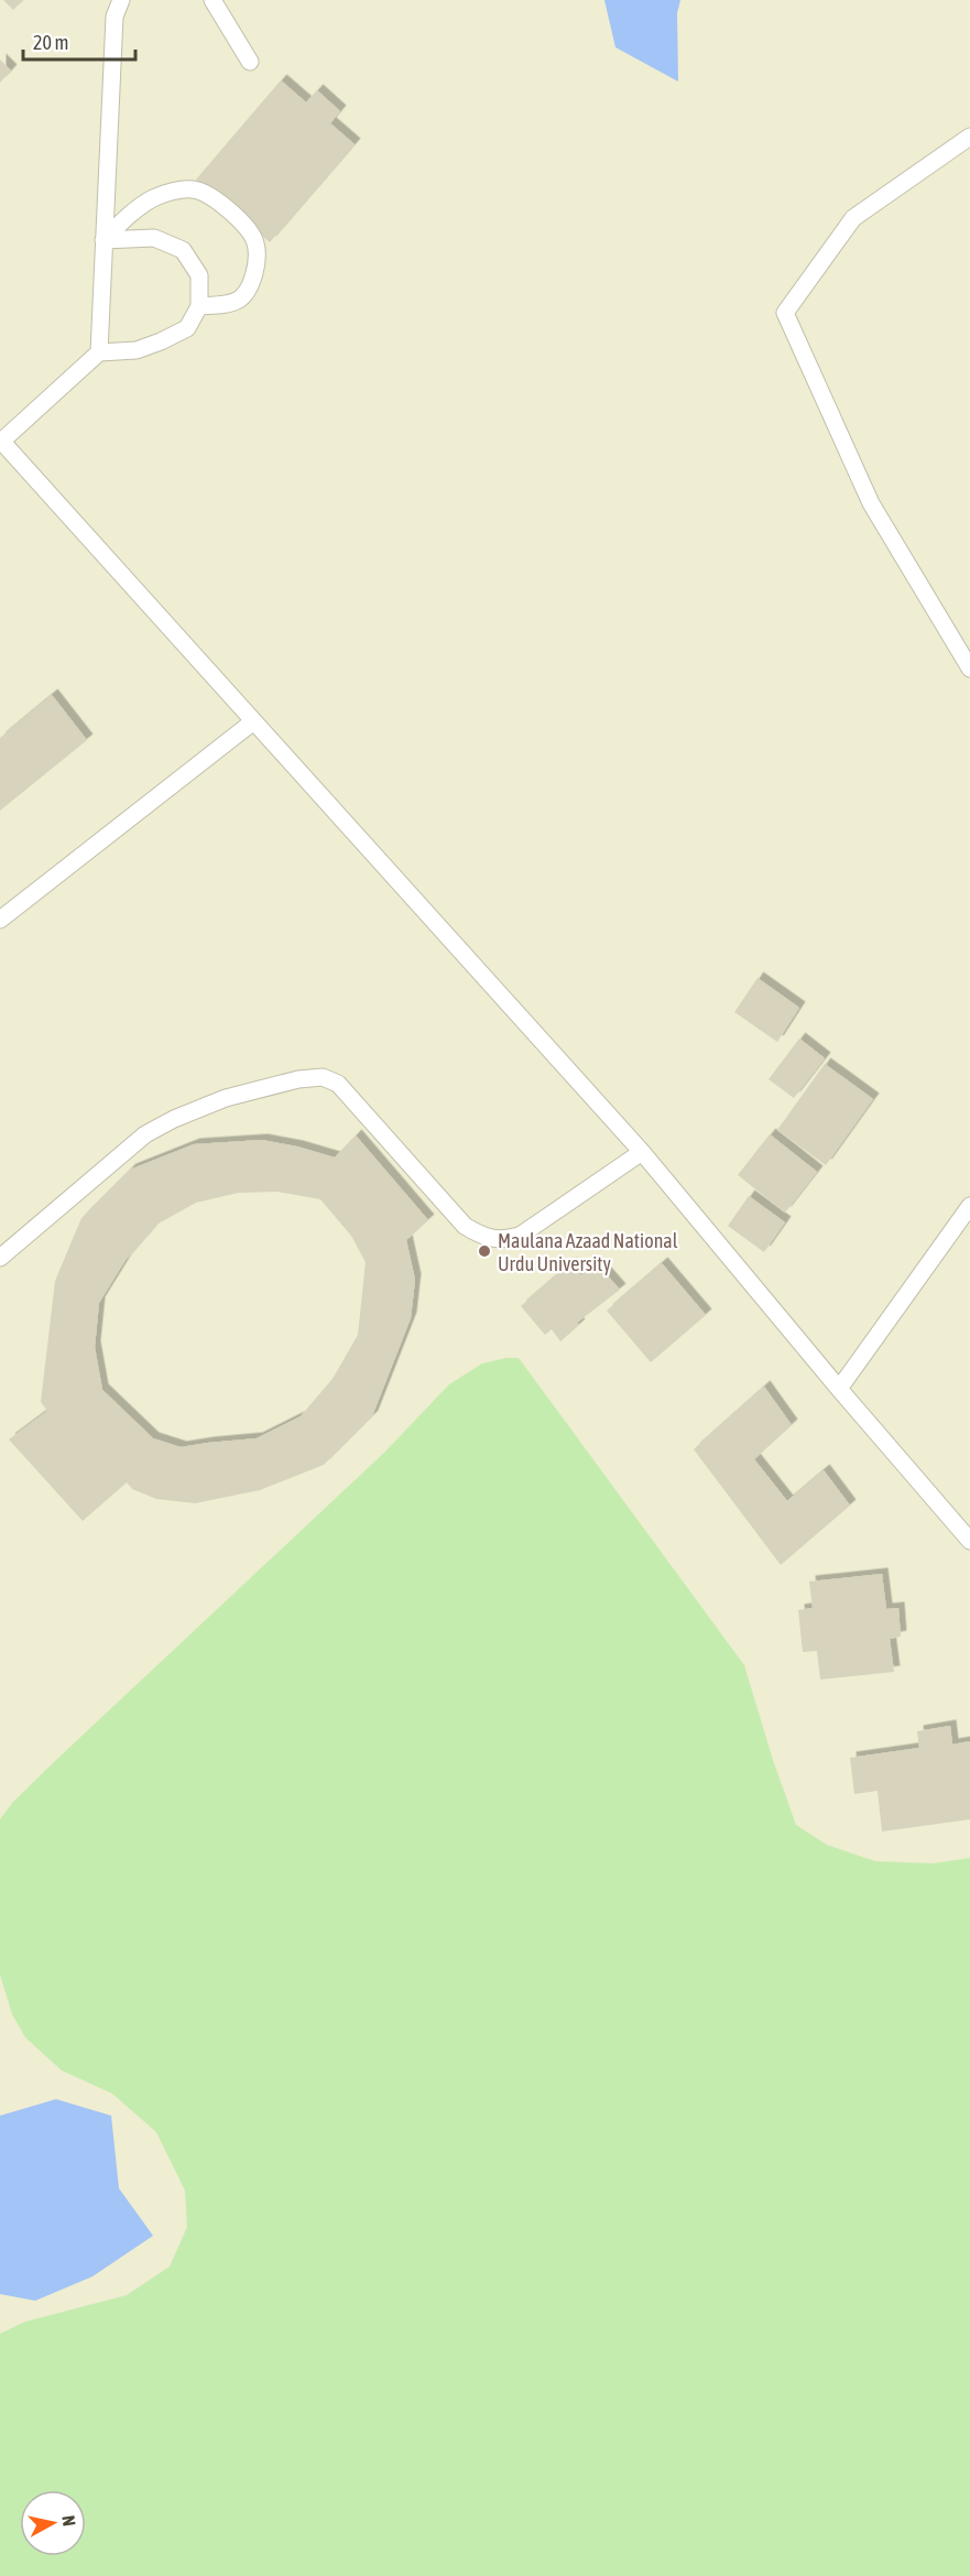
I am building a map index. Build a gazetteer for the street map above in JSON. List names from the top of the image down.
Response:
{
  "places": ["Maulana Azaad National Urdu University"],
  "scale_bar": "20 m",
  "north": "right"
}
